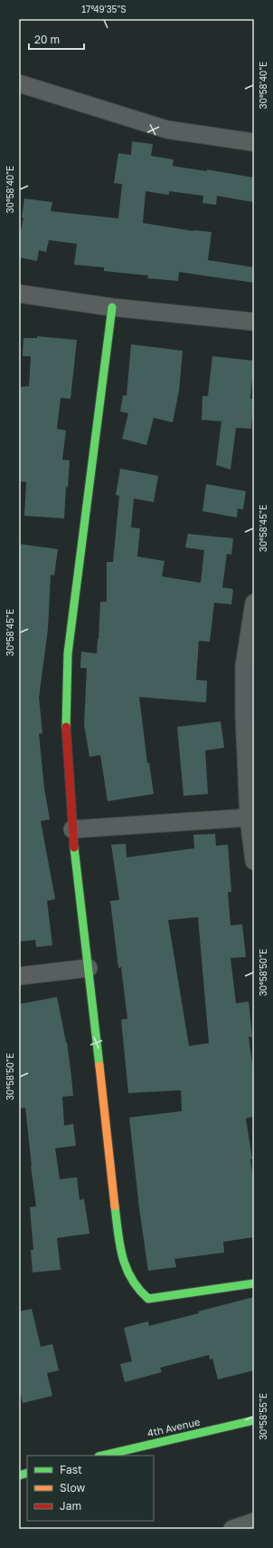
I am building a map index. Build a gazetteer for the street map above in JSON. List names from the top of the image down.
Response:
{
  "streets": {
    "street": ["4th Avenue"]
  },
  "legend": ["Fast", "Slow", "Jam"],
  "scale_bar": "20 m",
  "coordinates": [
    "17°49'35\"S",
    "30°58'40\"E",
    "30°58'45\"E",
    "30°58'50\"E",
    "30°58'55\"E"
  ]
}
